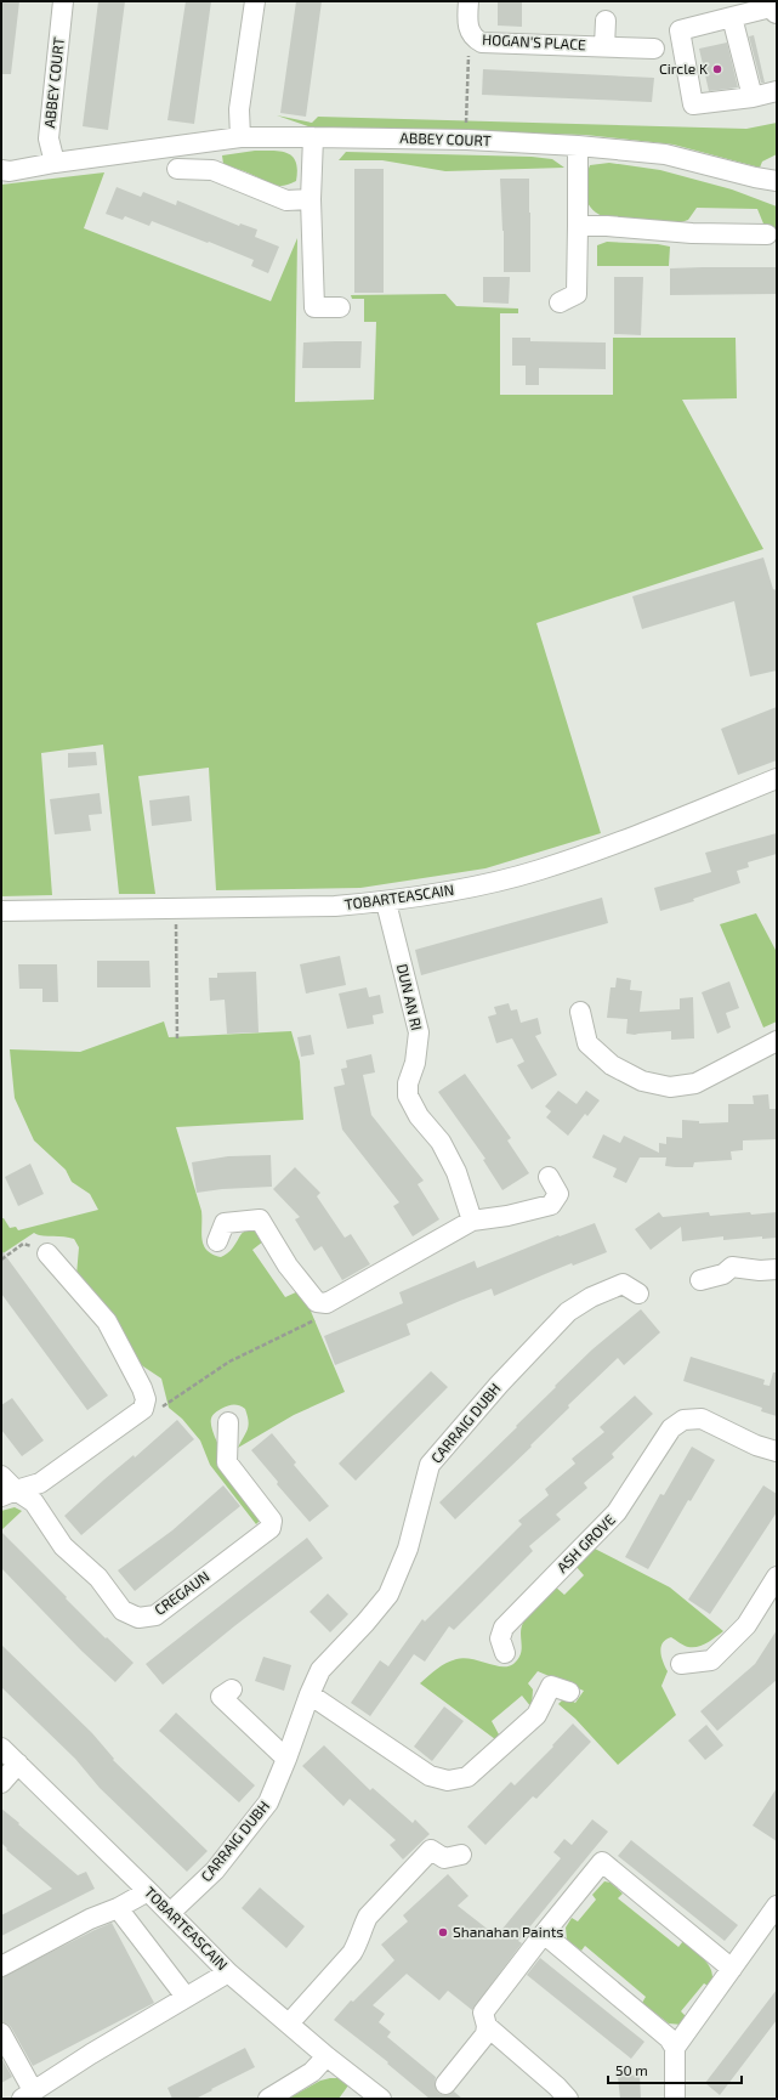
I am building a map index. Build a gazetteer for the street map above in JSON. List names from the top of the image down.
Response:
{
  "streets": {
    "street": [
      "HOGAN'S PLACE",
      "ABBEY COURT",
      "TOBARTEASCAIN",
      "DUN AN RI",
      "CARRAIG DUBH",
      "ASH GROVE",
      "CREGAUN"
    ]
  },
  "crossings": [
    ["TOBARTEASCAIN", "DUN AN RI"],
    ["TOBARTEASCAIN", "CARRAIG DUBH"]
  ],
  "places": ["Circle K", "Shanahan Paints"],
  "scale_bar": "50 m"
}
